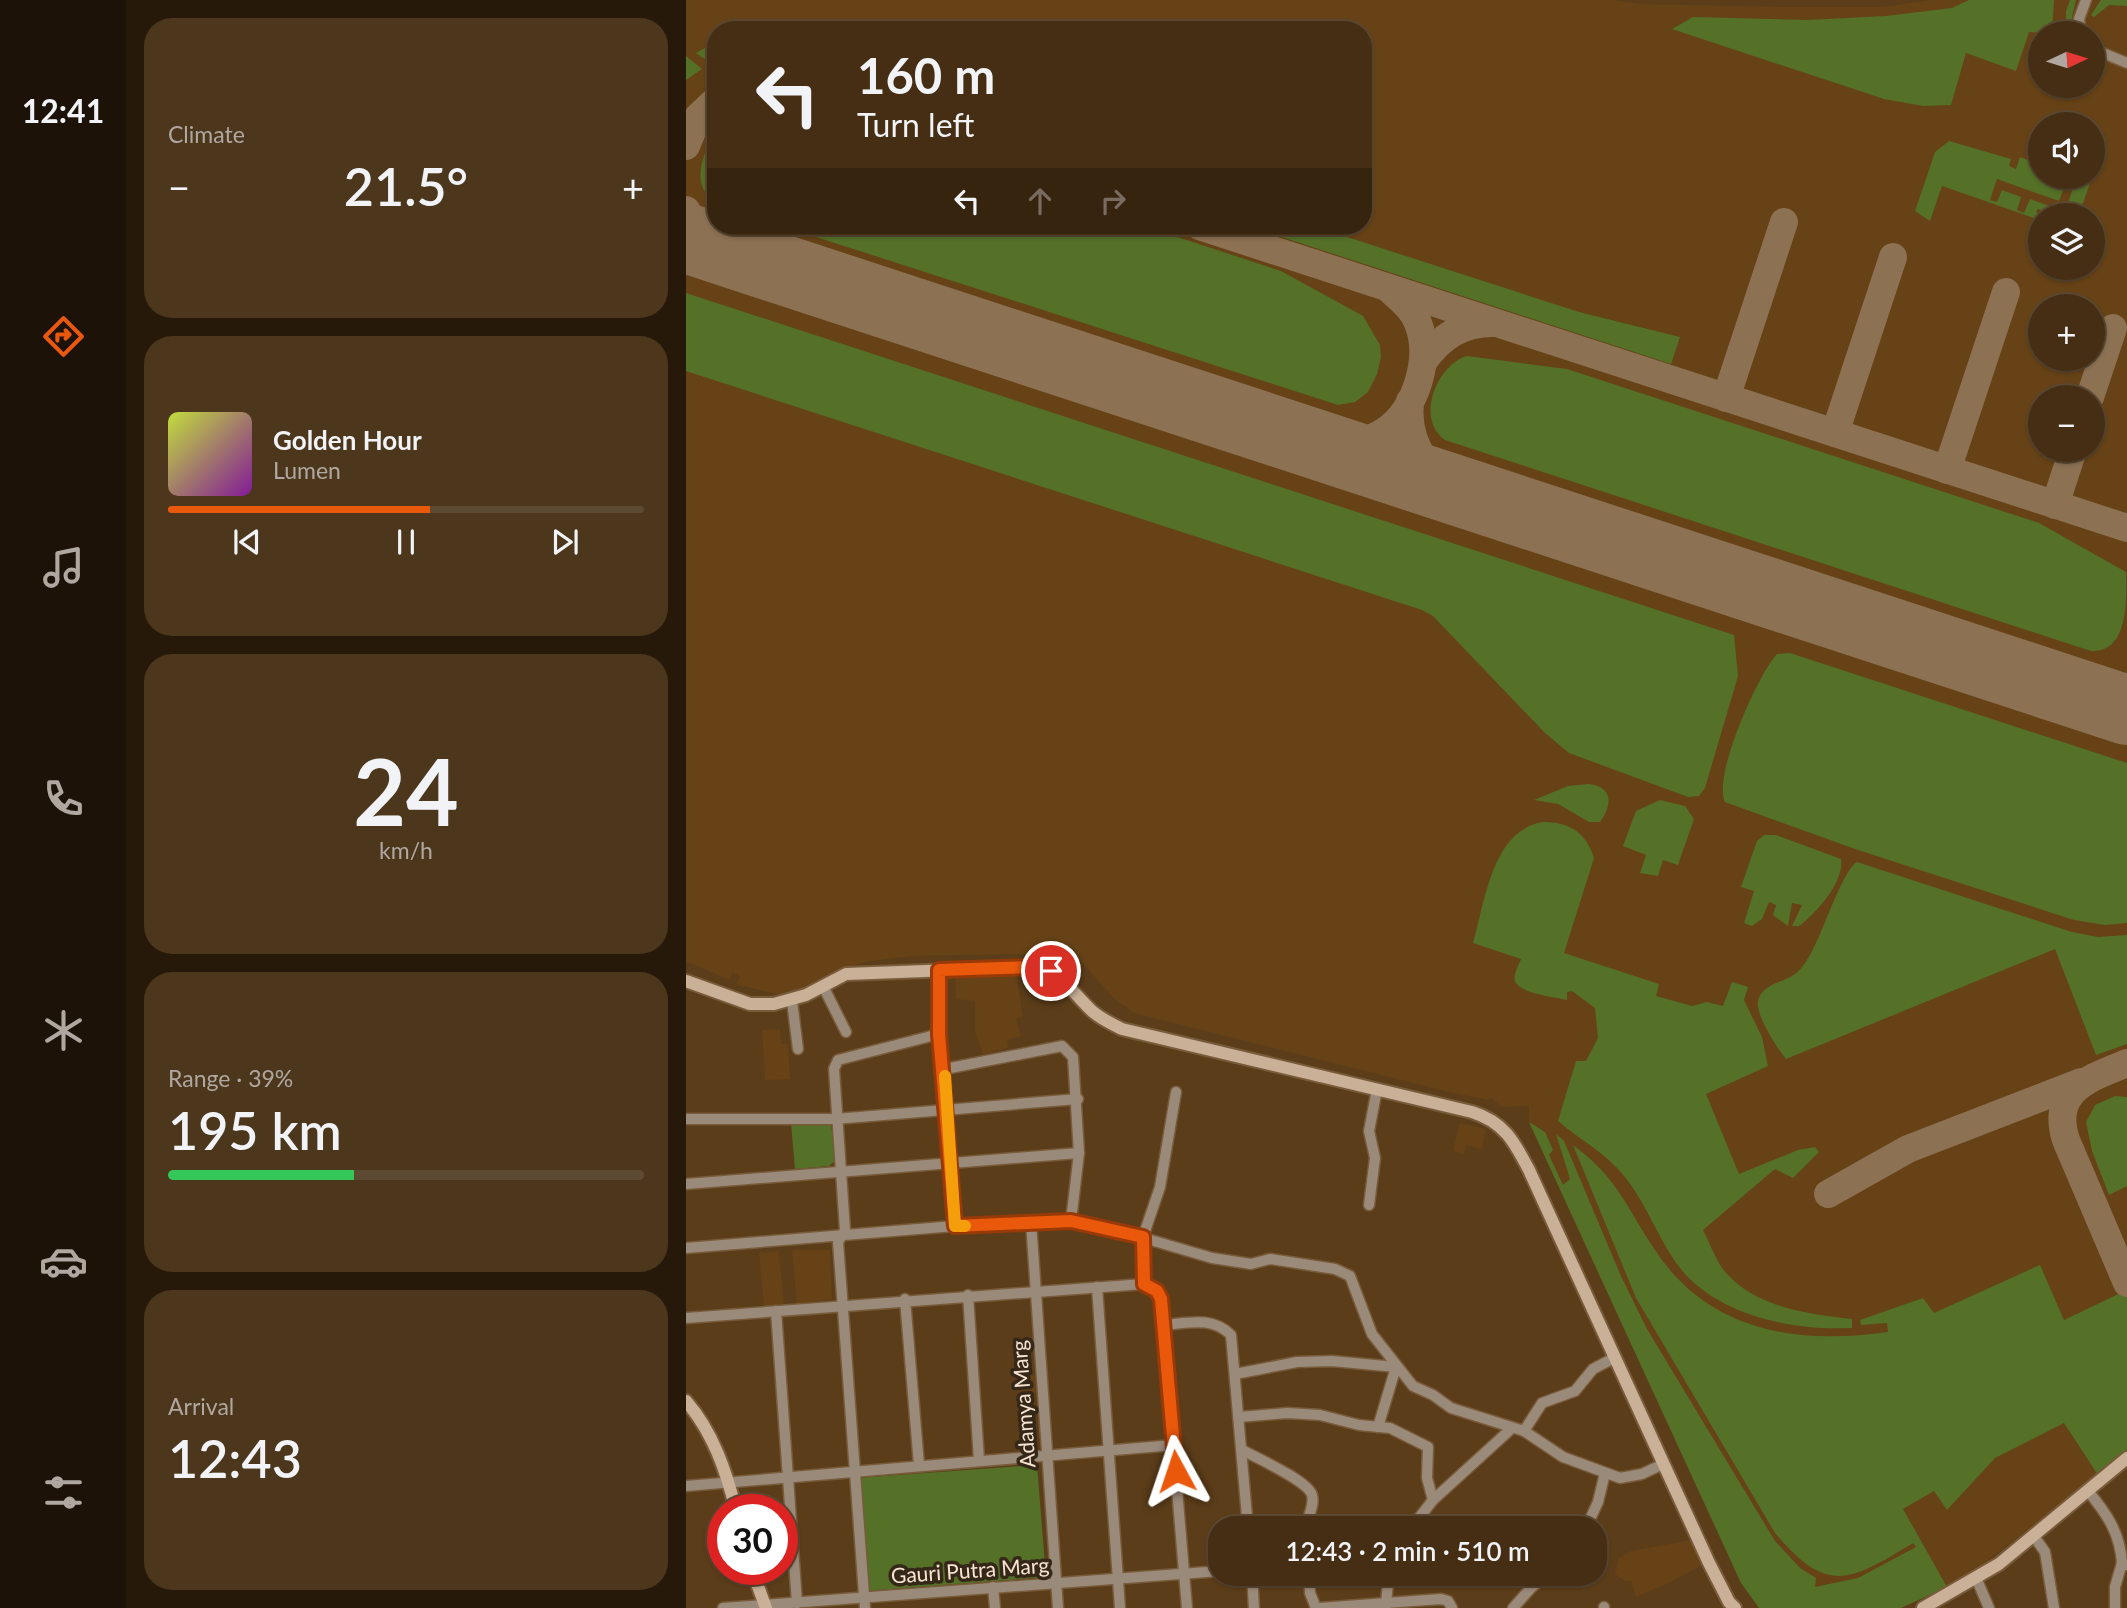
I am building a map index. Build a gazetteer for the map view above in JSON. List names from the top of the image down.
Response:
{
  "streets": {
    "street": ["Adamya Marg", "Gauri Putra Marg"]
  },
  "crossings": [
    ["Adamya Marg", "Gauri Putra Marg"]
  ],
  "north": "right",
  "page": {
    "tabs": "12:41",
    "tile": [
      "Climate",
      ["24", "km/h"],
      ["Range · 39%", "195 km"],
      ["Arrival", "12:43"]
    ],
    "map_buttons": ["+", "−"],
    "turn": ["160 m", "Turn left"],
    "heat": ["−", "21.5°", "+"],
    "song": ["Golden Hour", "Lumen"],
    "limit": "30",
    "trip": "12:43 · 2 min · 510 m"
  }
}
